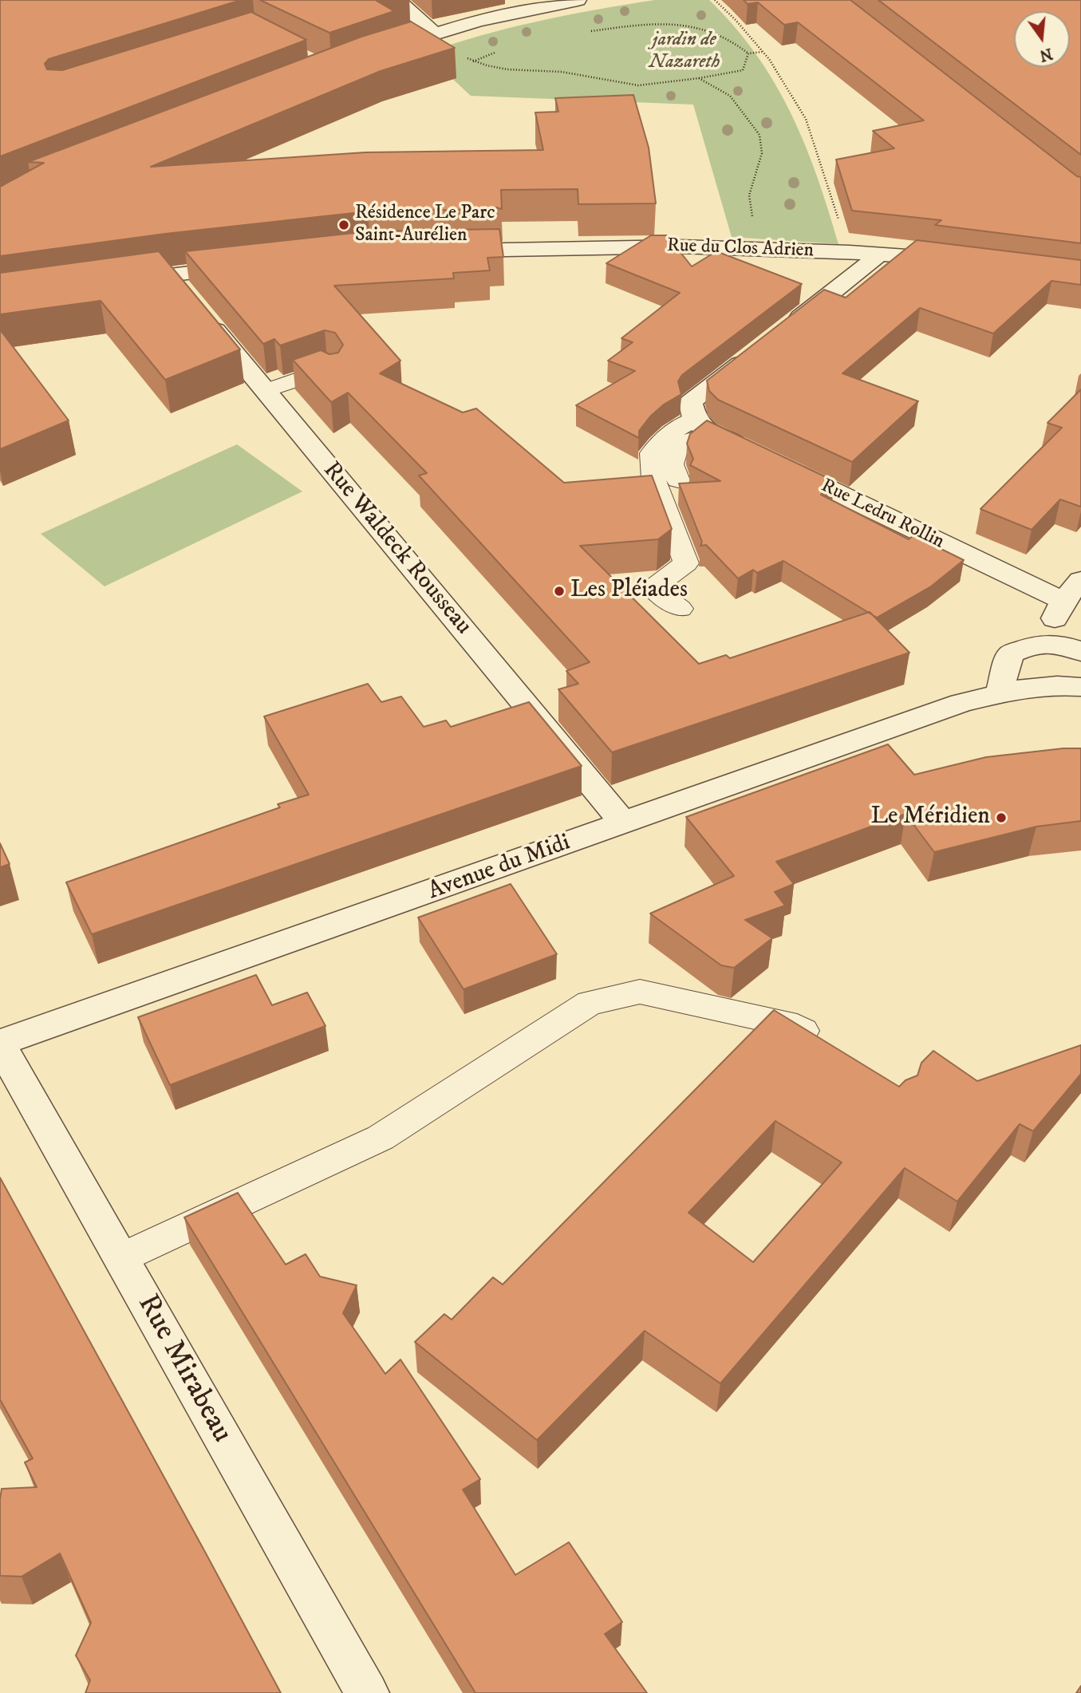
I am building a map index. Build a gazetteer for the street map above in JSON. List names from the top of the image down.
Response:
{
  "streets": {
    "street": [
      "Rue du Clos Adrien",
      "Rue Ledru Rollin",
      "Rue Waldeck Rousseau",
      "Avenue du Midi",
      "Rue Mirabeau"
    ]
  },
  "crossings": [
    ["Rue Waldeck Rousseau", "Avenue du Midi"],
    ["Avenue du Midi", "Rue Mirabeau"]
  ],
  "parks": ["jardin de Nazareth"],
  "places": ["Résidence Le Parc Saint-Aurélien", "Les Pléiades", "Le Méridien"],
  "north": "bottom"
}
